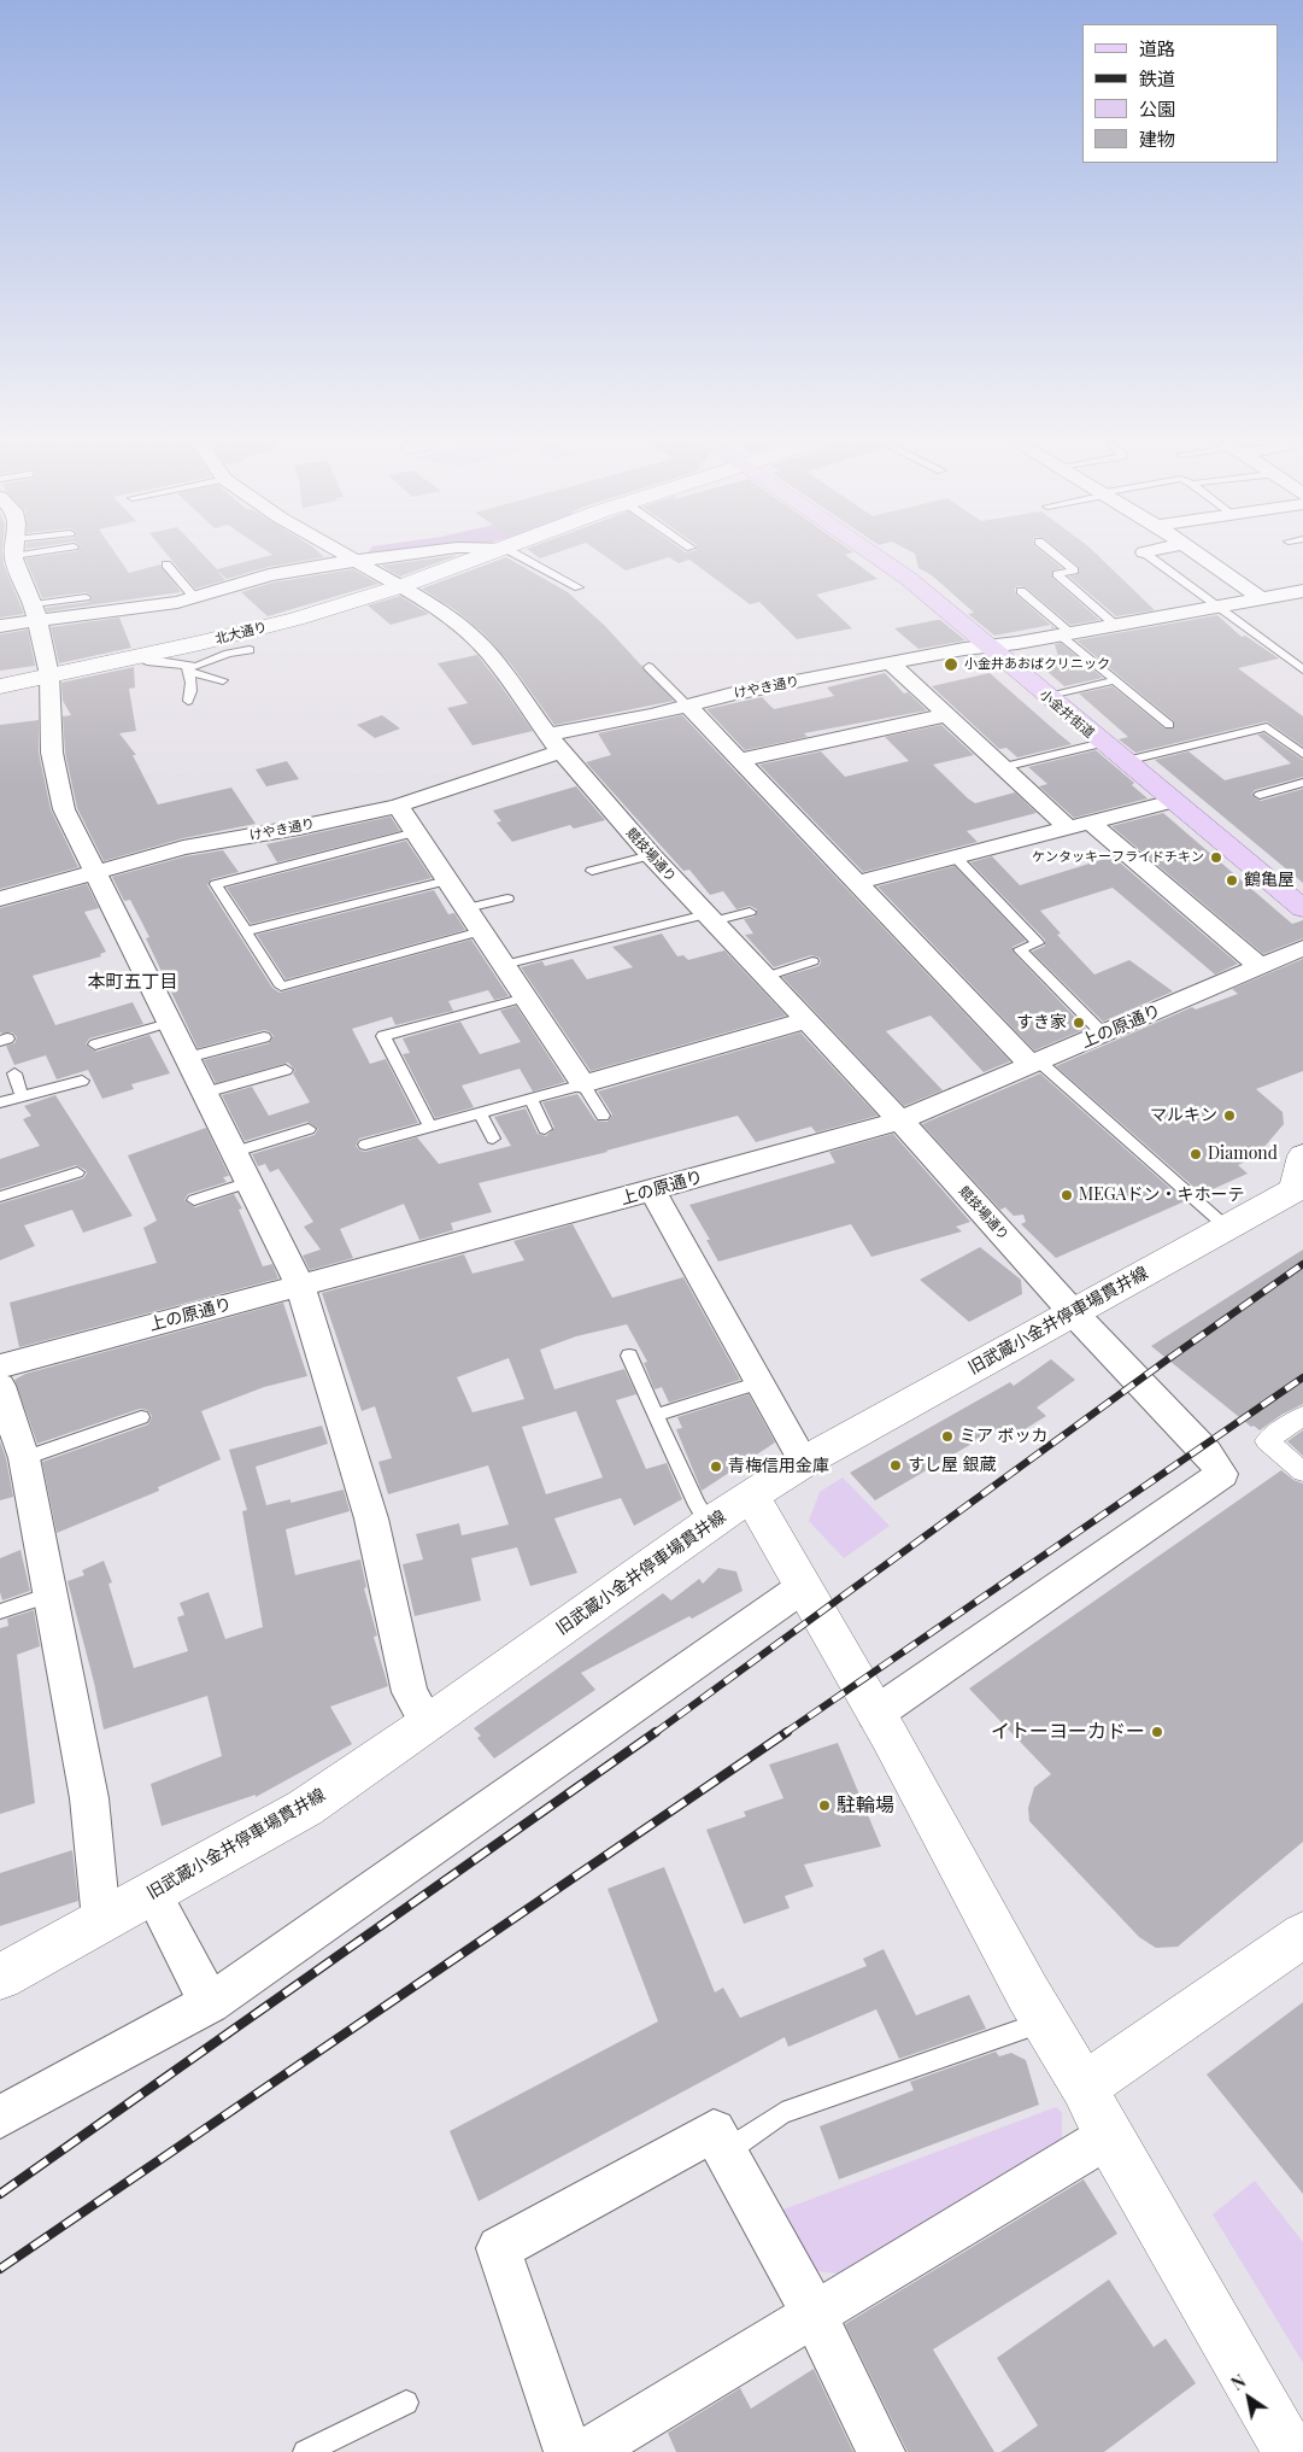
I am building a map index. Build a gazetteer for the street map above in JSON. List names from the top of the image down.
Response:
{
  "streets": {
    "main road": ["小金井街道"],
    "street": [
      "北大通り",
      "けやき通り",
      "競技場通り",
      "上の原通り",
      "旧武蔵小金井停車場貫井線"
    ]
  },
  "crossings": [
    ["北大通り", "競技場通り"],
    ["けやき通り", "小金井街道"],
    ["けやき通り", "競技場通り"],
    ["競技場通り", "上の原通り"],
    ["競技場通り", "旧武蔵小金井停車場貫井線"]
  ],
  "districts": ["本町五丁目"],
  "places": [
    "小金井あおばクリニック",
    "ケンタッキーフライドチキン",
    "鶴亀屋",
    "すき家",
    "マルキン",
    "Diamond",
    "MEGAドン・キホーテ",
    "ミア ボッカ",
    "すし屋 銀蔵",
    "青梅信用金庫",
    "イトーヨーカドー",
    "駐輪場"
  ],
  "legend": [
    "道路",
    "鉄道",
    "公園",
    "建物"
  ],
  "north": "top left"
}
